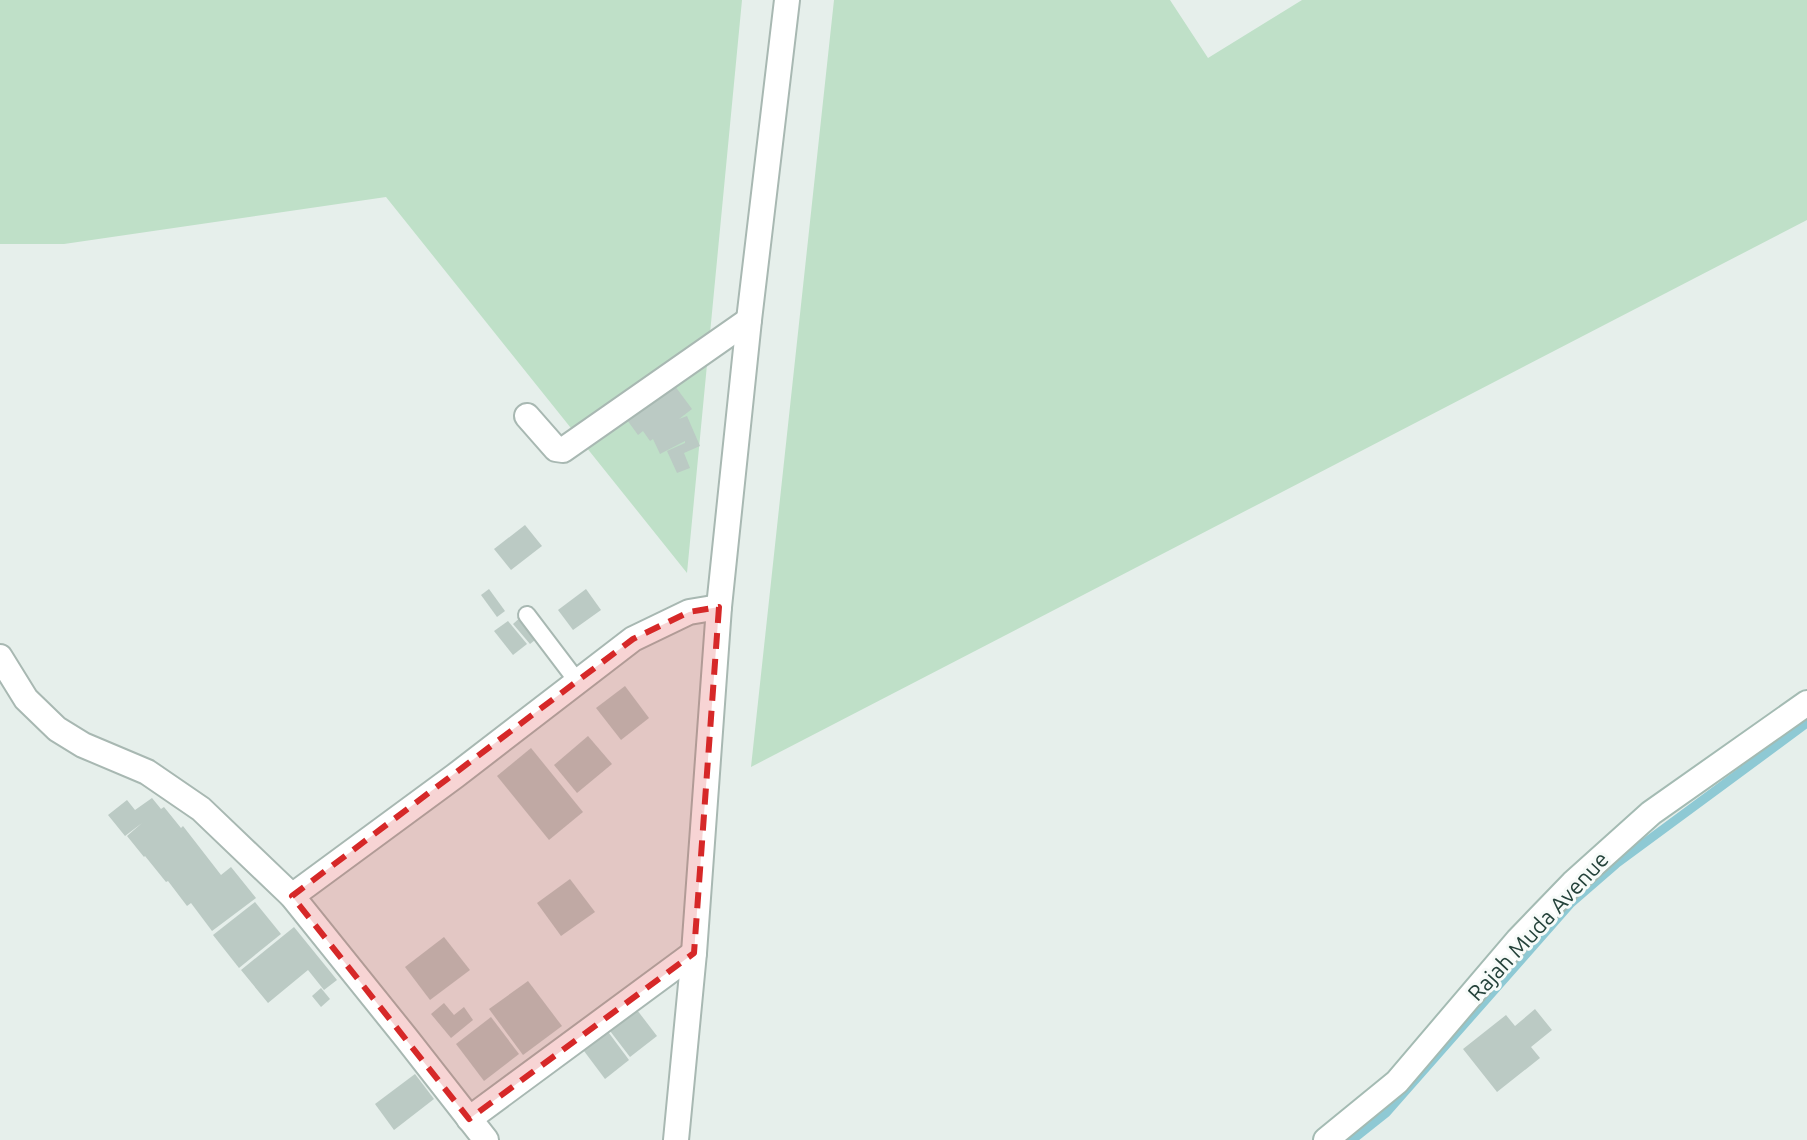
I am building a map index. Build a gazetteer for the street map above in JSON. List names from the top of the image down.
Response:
{
  "streets": {
    "street": ["Rajah Muda Avenue"]
  }
}
